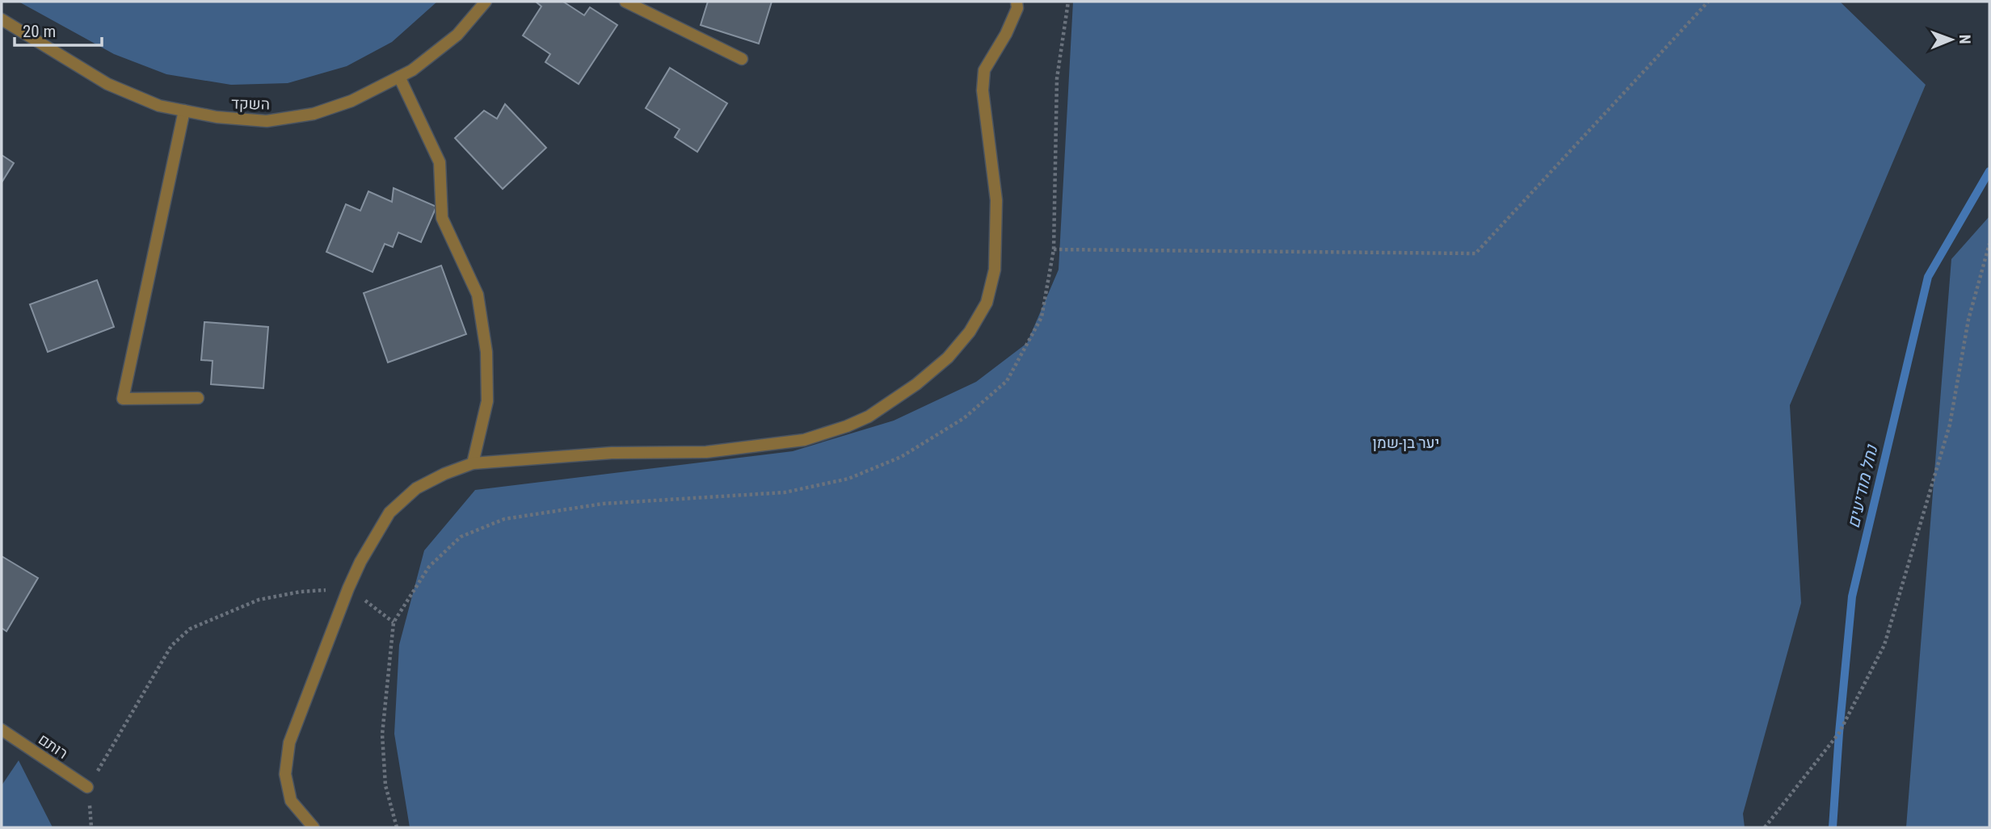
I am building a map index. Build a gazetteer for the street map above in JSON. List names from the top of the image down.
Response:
{
  "streets": {
    "street": ["השקד", "רותם"]
  },
  "water": ["נחל מודיעים"],
  "parks": ["יער בן-שמן"],
  "scale_bar": "20 m",
  "north": "right"
}
